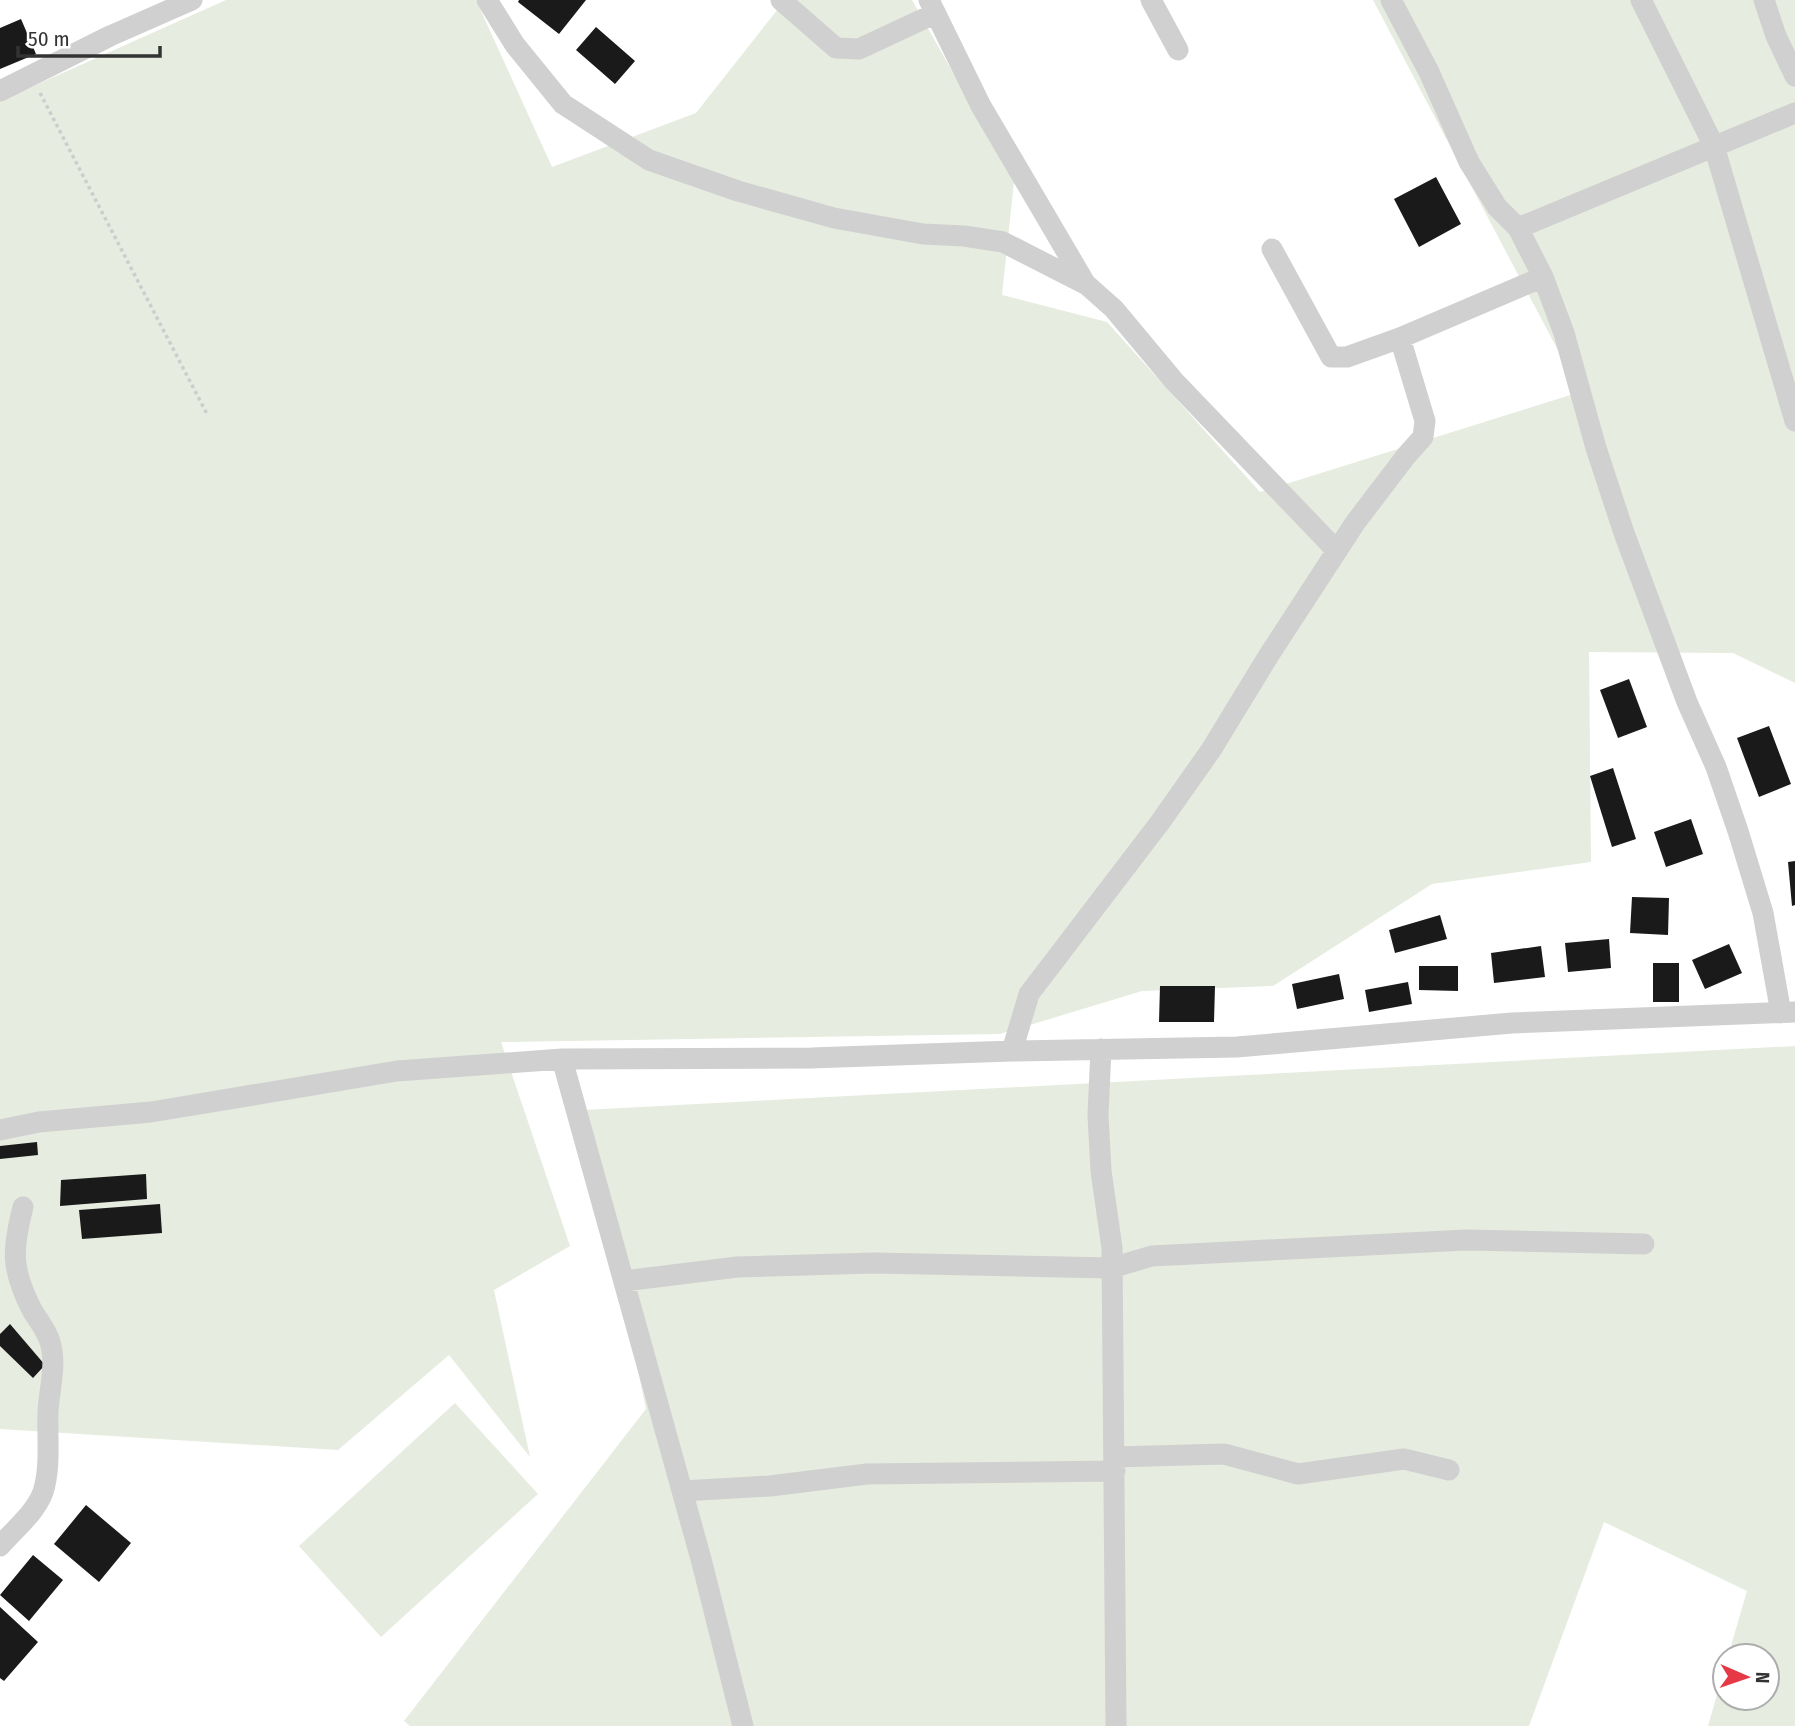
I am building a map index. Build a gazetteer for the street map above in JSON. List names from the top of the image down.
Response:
{
  "scale_bar": "50 m",
  "north": "right"
}
